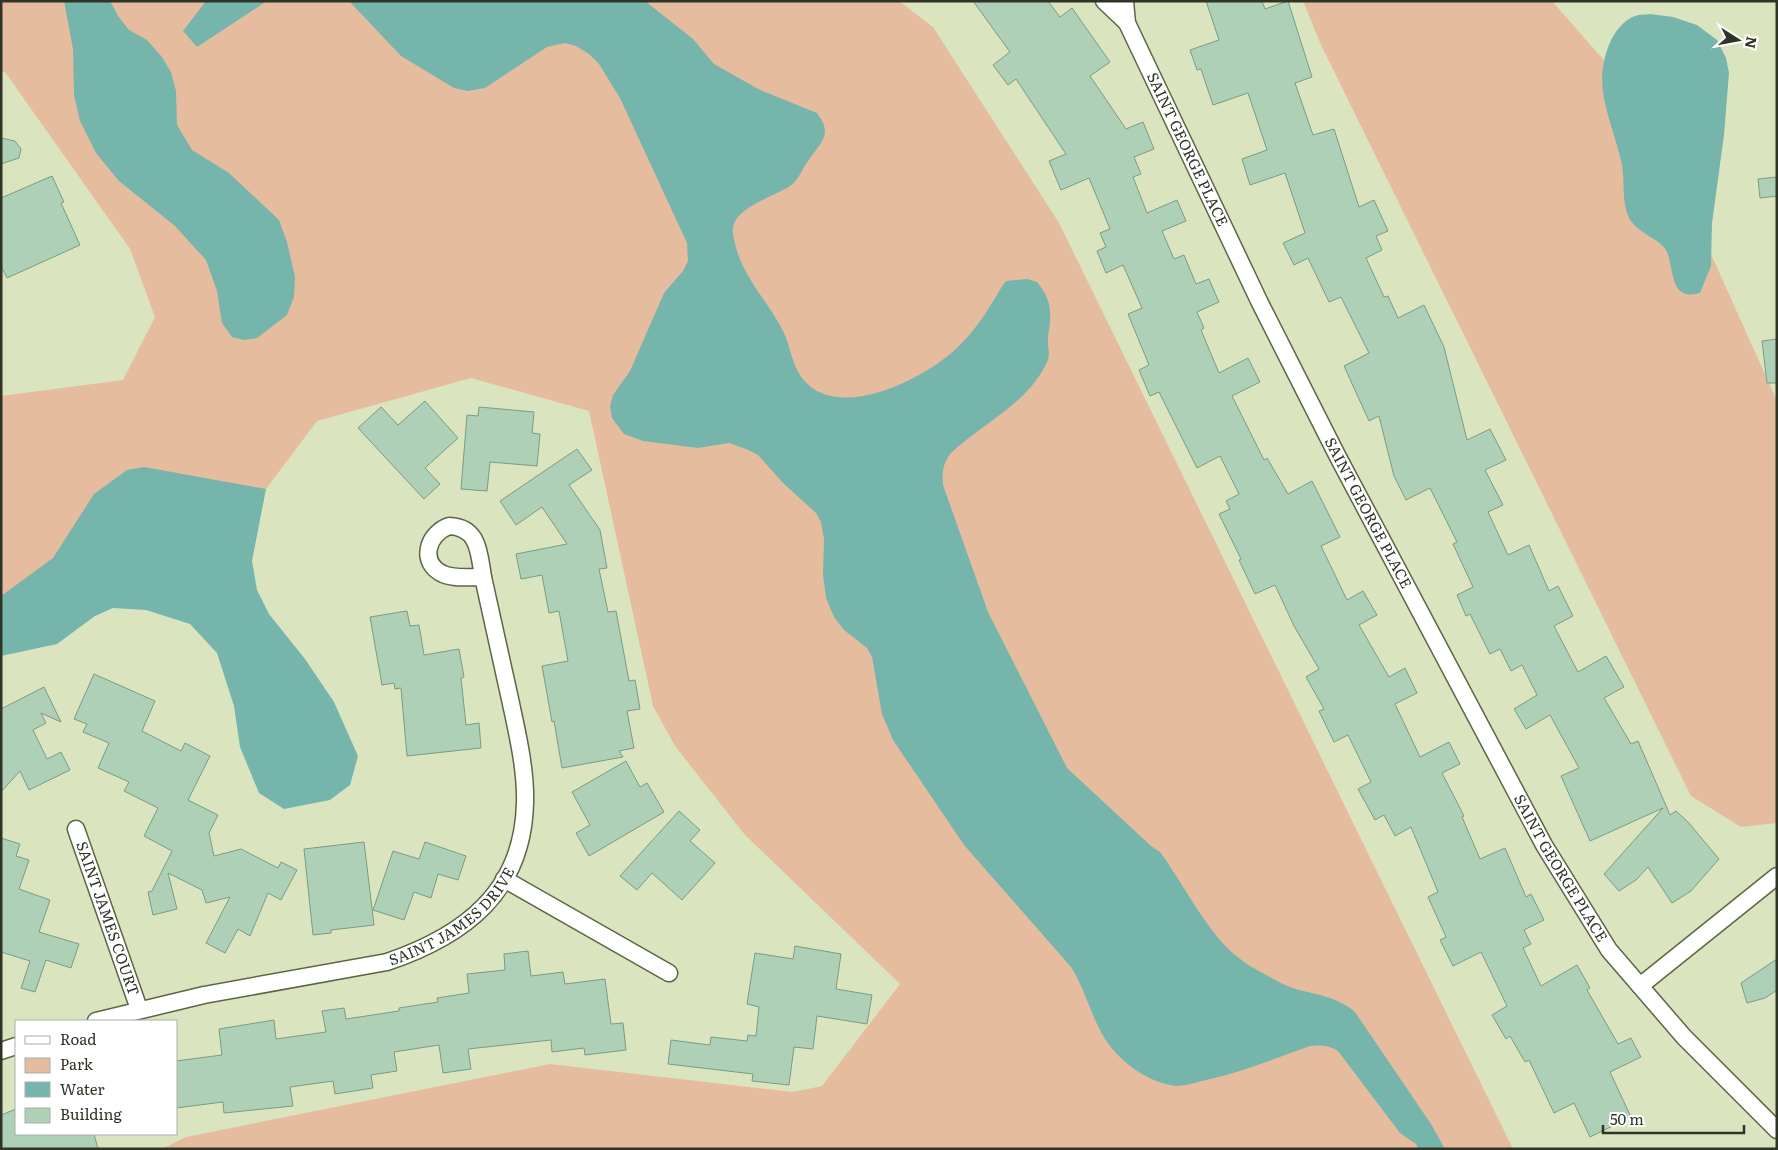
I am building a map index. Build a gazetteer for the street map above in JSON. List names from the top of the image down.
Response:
{
  "streets": {
    "street": ["SAINT GEORGE PLACE", "SAINT JAMES DRIVE", "SAINT JAMES COURT"]
  },
  "crossings": [
    ["SAINT JAMES DRIVE", "SAINT JAMES COURT"]
  ],
  "legend": [
    "Road",
    "Park",
    "Water",
    "Building"
  ],
  "scale_bar": "50 m",
  "north": "right"
}
